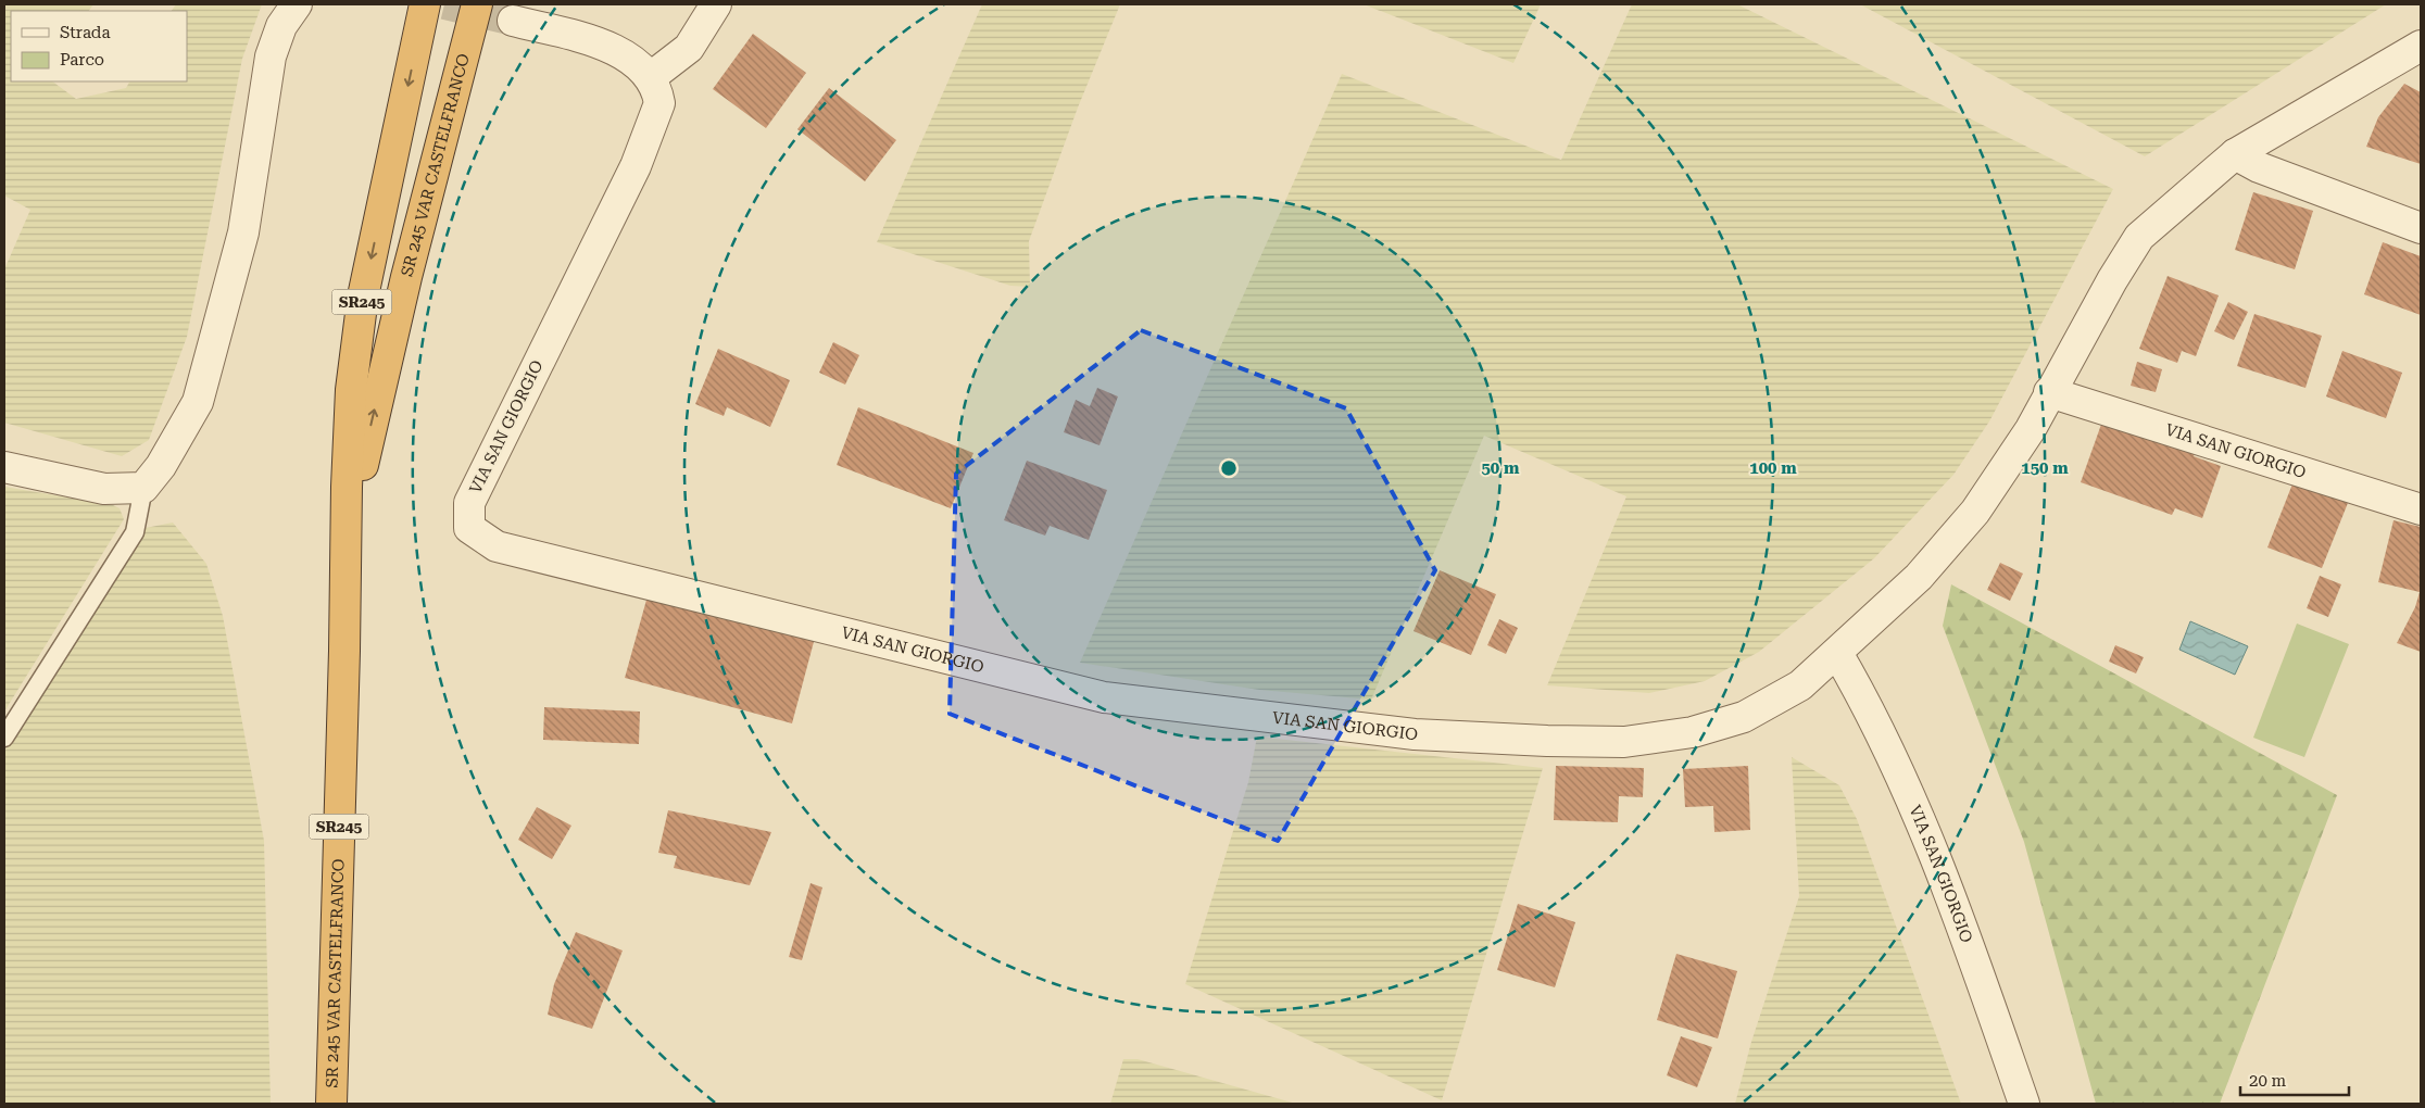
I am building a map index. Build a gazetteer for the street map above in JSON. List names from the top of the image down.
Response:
{
  "streets": {
    "highway": ["SR 245 VAR CASTELFRANCO", "SR245"],
    "street": ["VIA SAN GIORGIO"]
  },
  "legend": ["Strada", "Parco"],
  "scale_bar": "20 m",
  "rings": ["50 m", "100 m", "150 m"]
}
